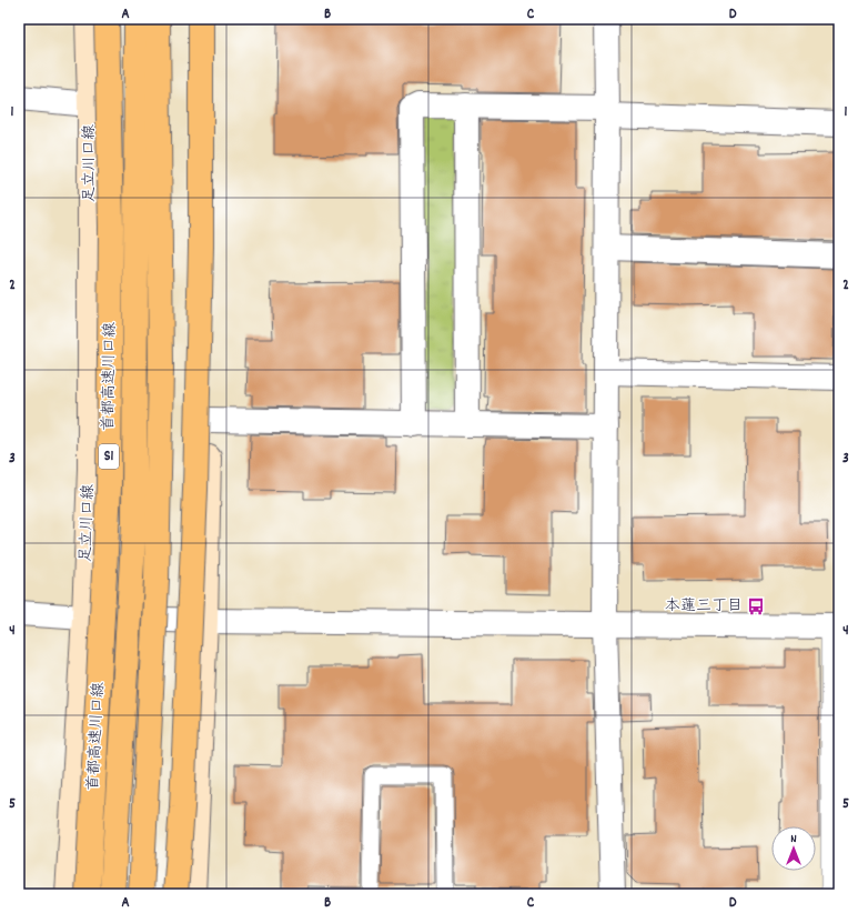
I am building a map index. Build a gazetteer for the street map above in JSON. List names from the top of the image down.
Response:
{
  "streets": {
    "highway": ["首都高速川口線", "S1"],
    "main road": ["足立川口線"]
  },
  "places": {
    "bus stop": ["本蓮三丁目"]
  },
  "north": "top",
  "grid": {
    "columns": [
      "A",
      "B",
      "C",
      "D"
    ],
    "rows": [
      "1",
      "2",
      "3",
      "4",
      "5"
    ]
  }
}
